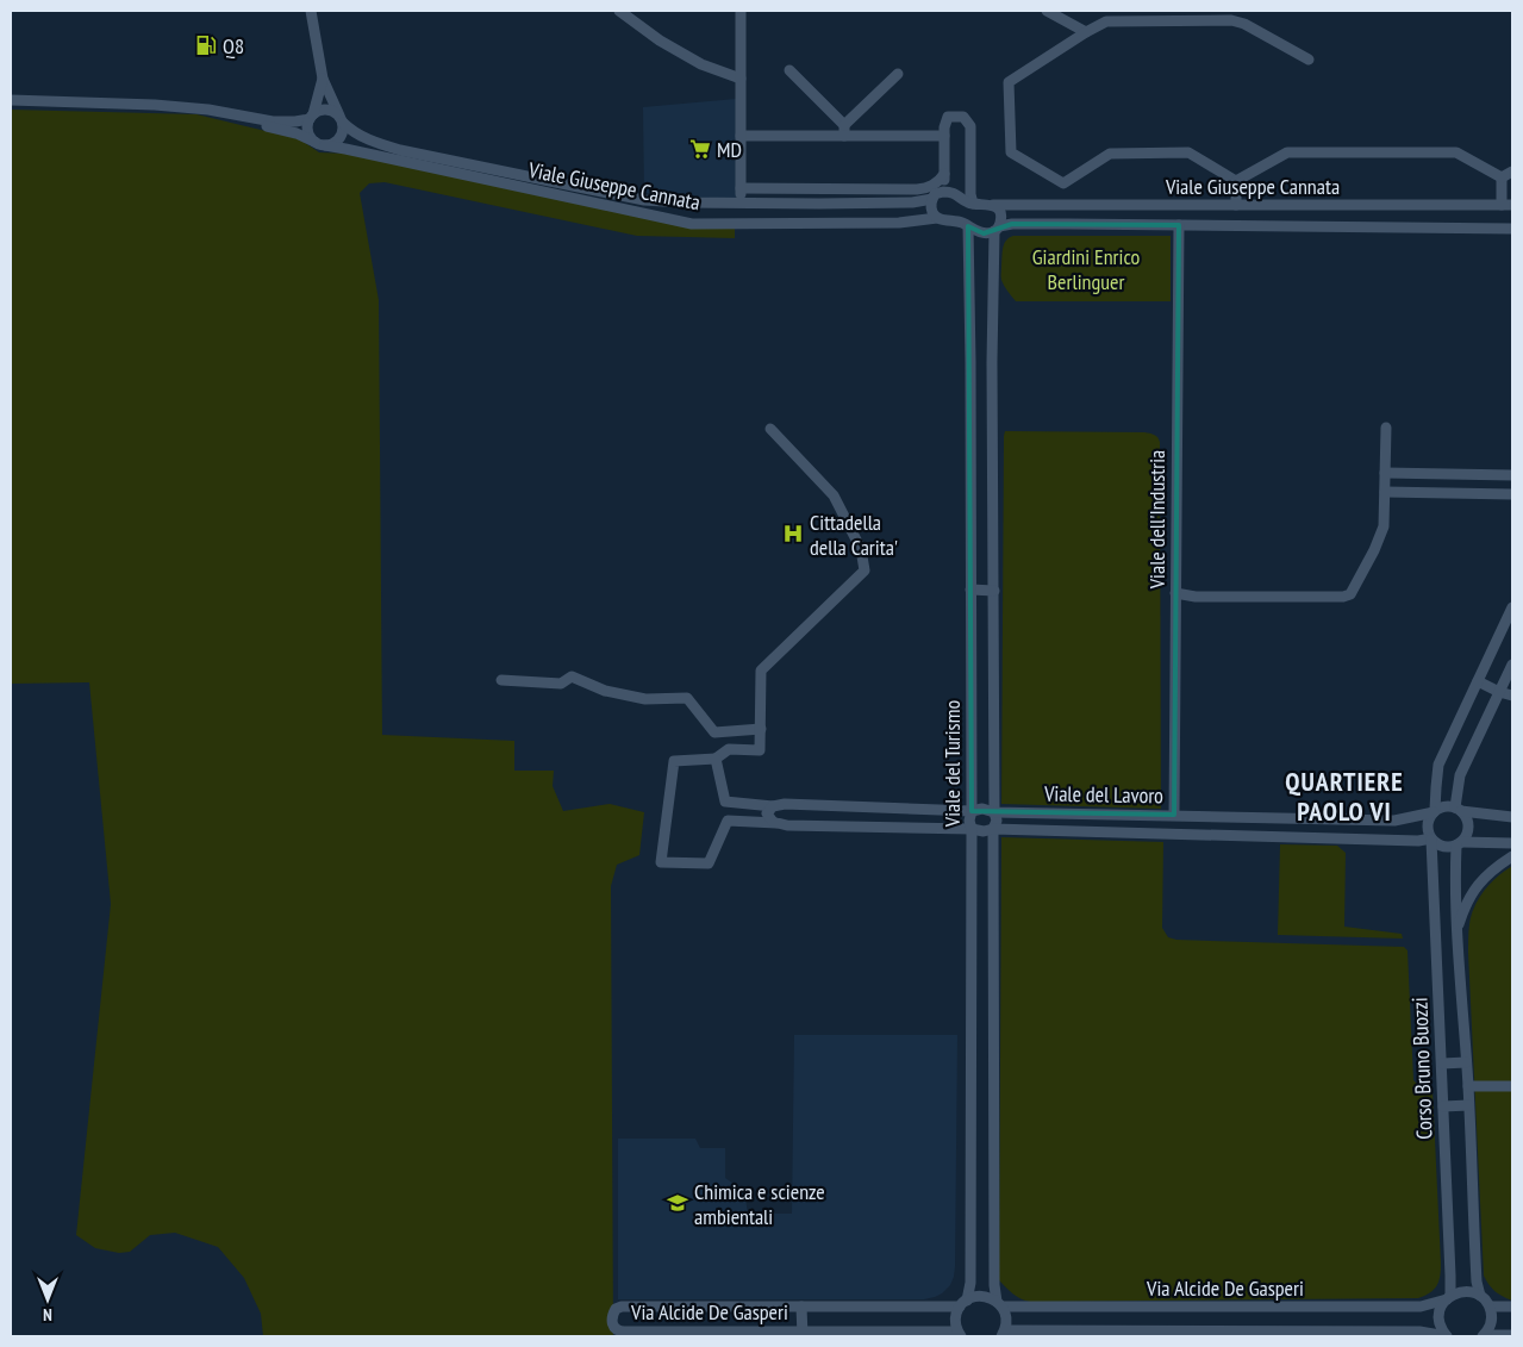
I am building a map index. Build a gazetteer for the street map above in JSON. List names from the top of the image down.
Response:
{
  "streets": {
    "street": [
      "Viale Giuseppe Cannata",
      "Viale dell'Industria",
      "Viale del Turismo",
      "Viale del Lavoro",
      "Corso Bruno Buozzi",
      "Via Alcide De Gasperi"
    ]
  },
  "crossings": [
    ["Viale Giuseppe Cannata", "Viale dell'Industria"],
    ["Viale Giuseppe Cannata", "Viale del Turismo"],
    ["Viale dell'Industria", "Viale del Lavoro"],
    ["Viale del Turismo", "Viale del Lavoro"],
    ["Viale del Turismo", "Via Alcide De Gasperi"],
    ["Viale del Lavoro", "Corso Bruno Buozzi"],
    ["Corso Bruno Buozzi", "Via Alcide De Gasperi"]
  ],
  "districts": ["QUARTIERE PAOLO VI"],
  "parks": ["Giardini Enrico Berlinguer"],
  "places": {
    "fuel station": ["Q8"],
    "supermarket": ["MD"],
    "hospital": ["Cittadella della Carita'"],
    "school or university": ["Chimica e scienze ambientali"]
  },
  "north": "bottom"
}
